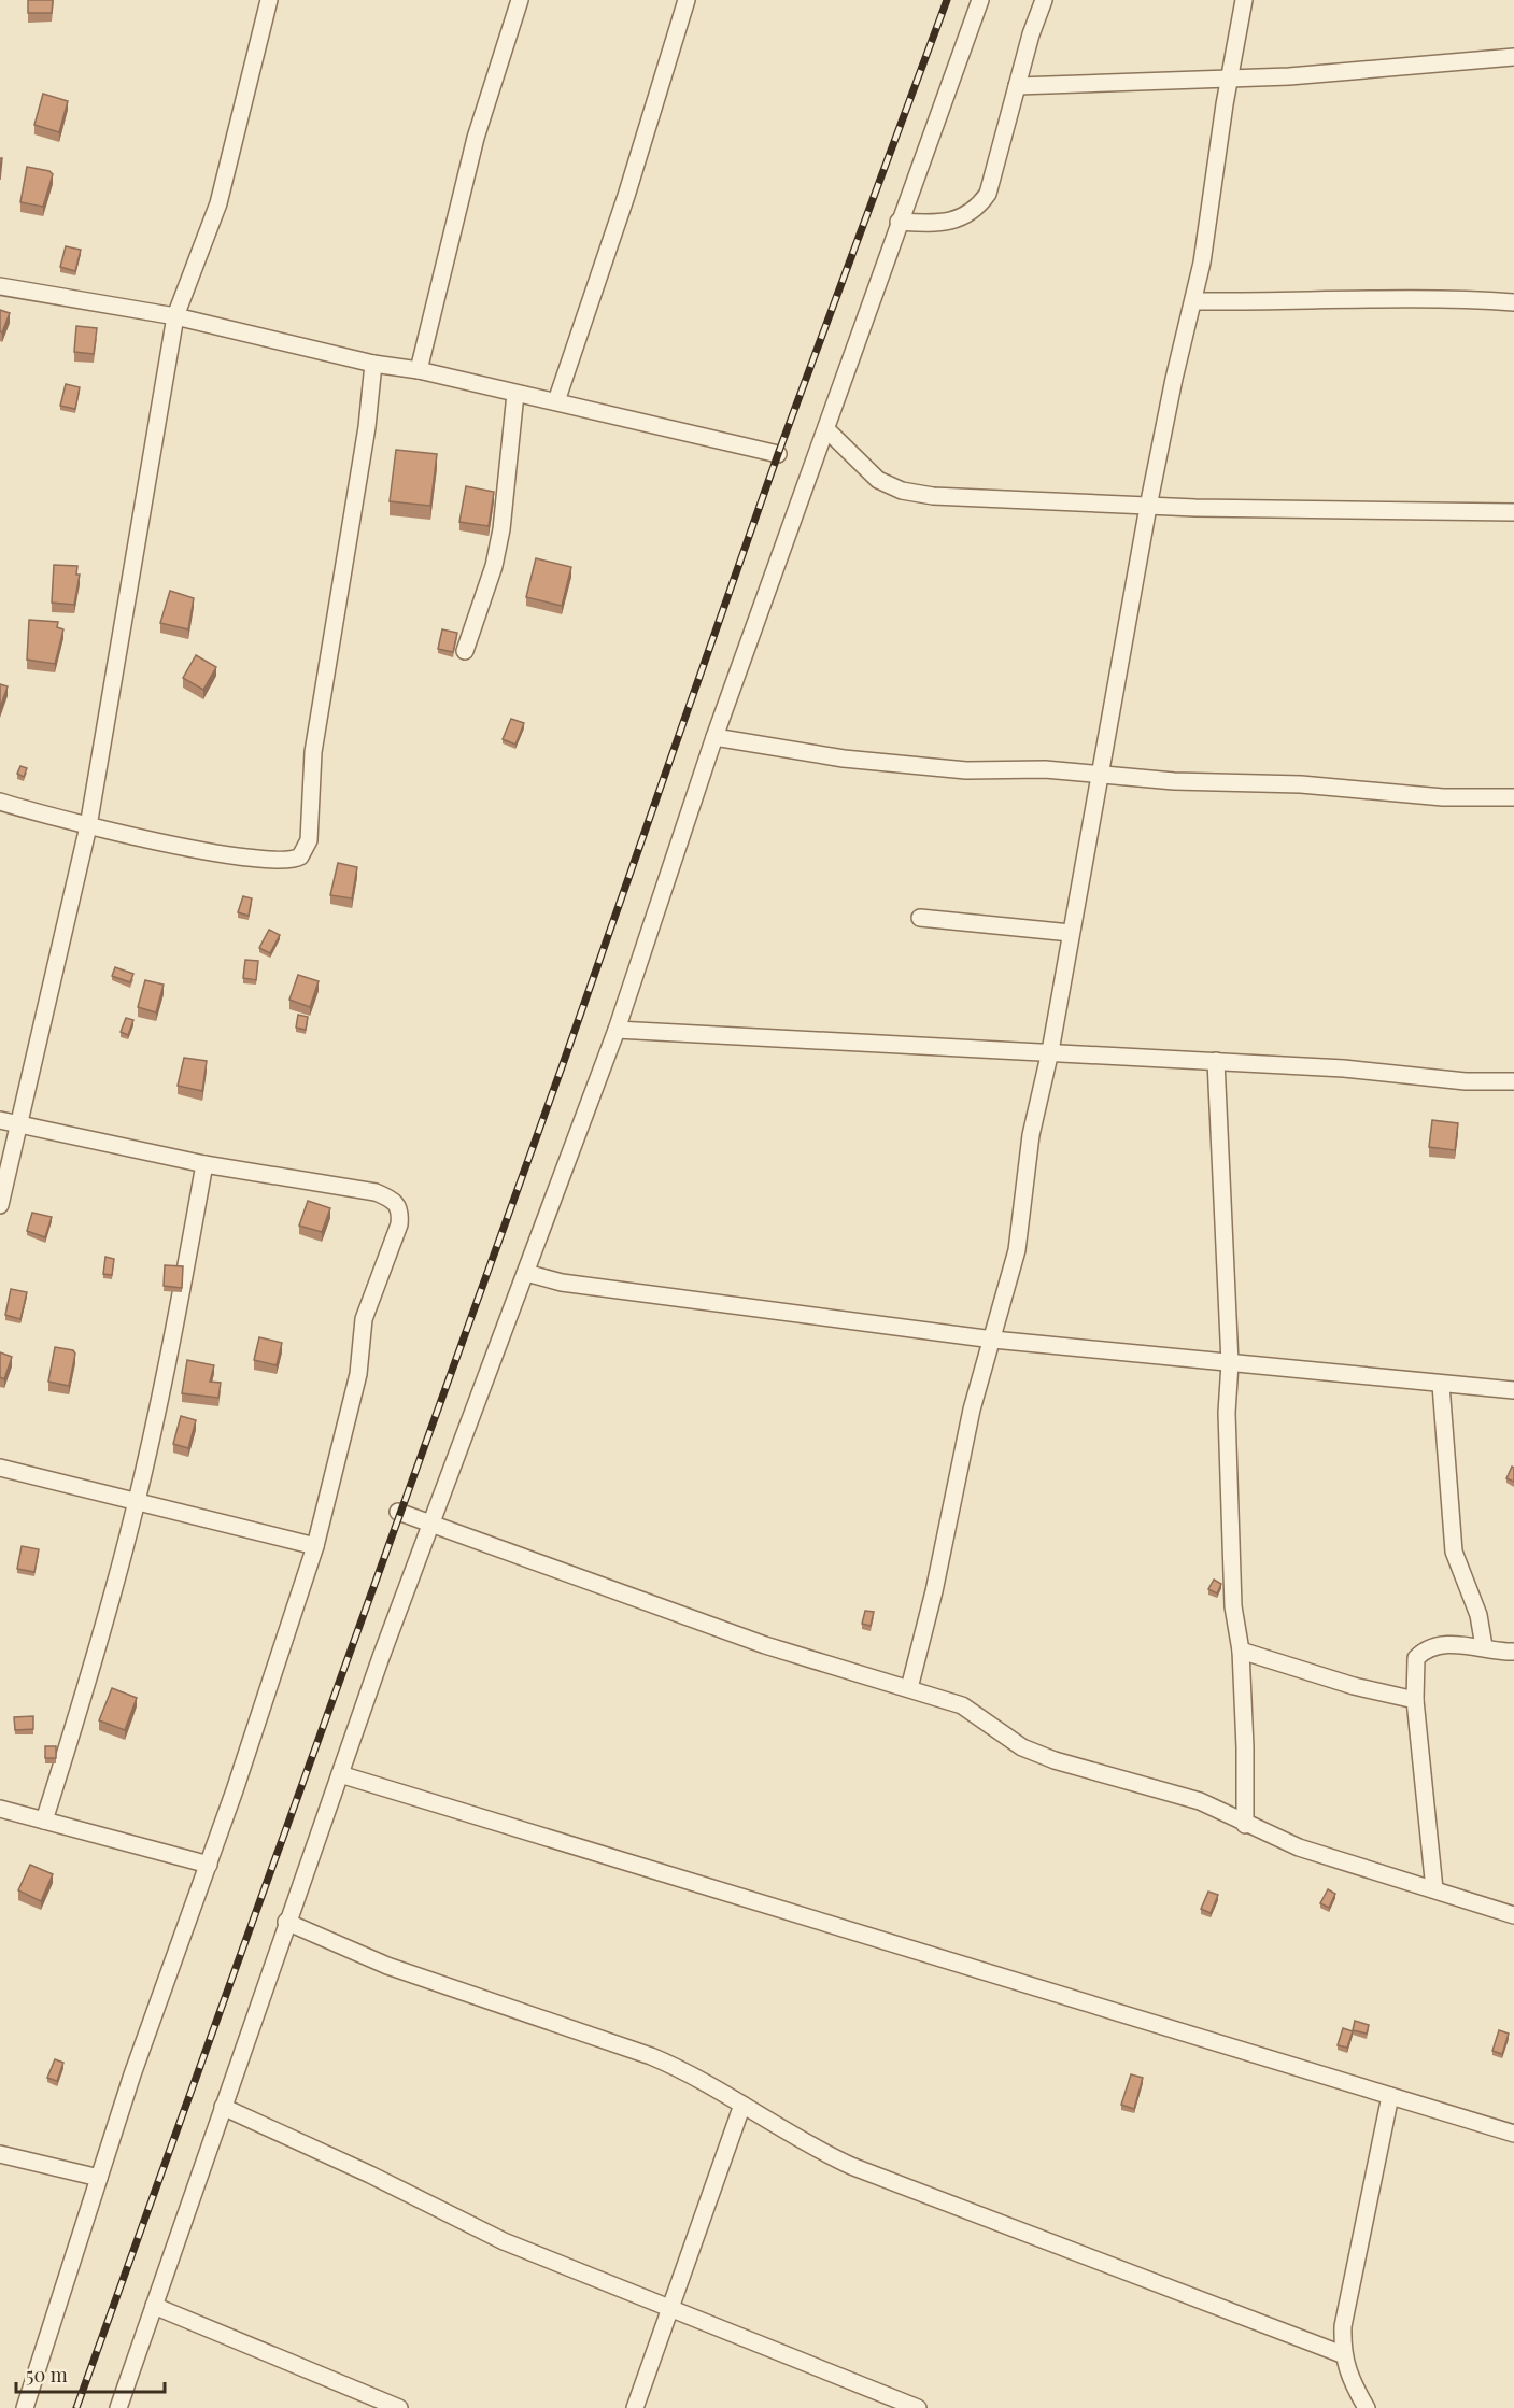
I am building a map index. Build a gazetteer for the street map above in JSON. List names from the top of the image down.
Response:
{
  "scale_bar": "50 m"
}
